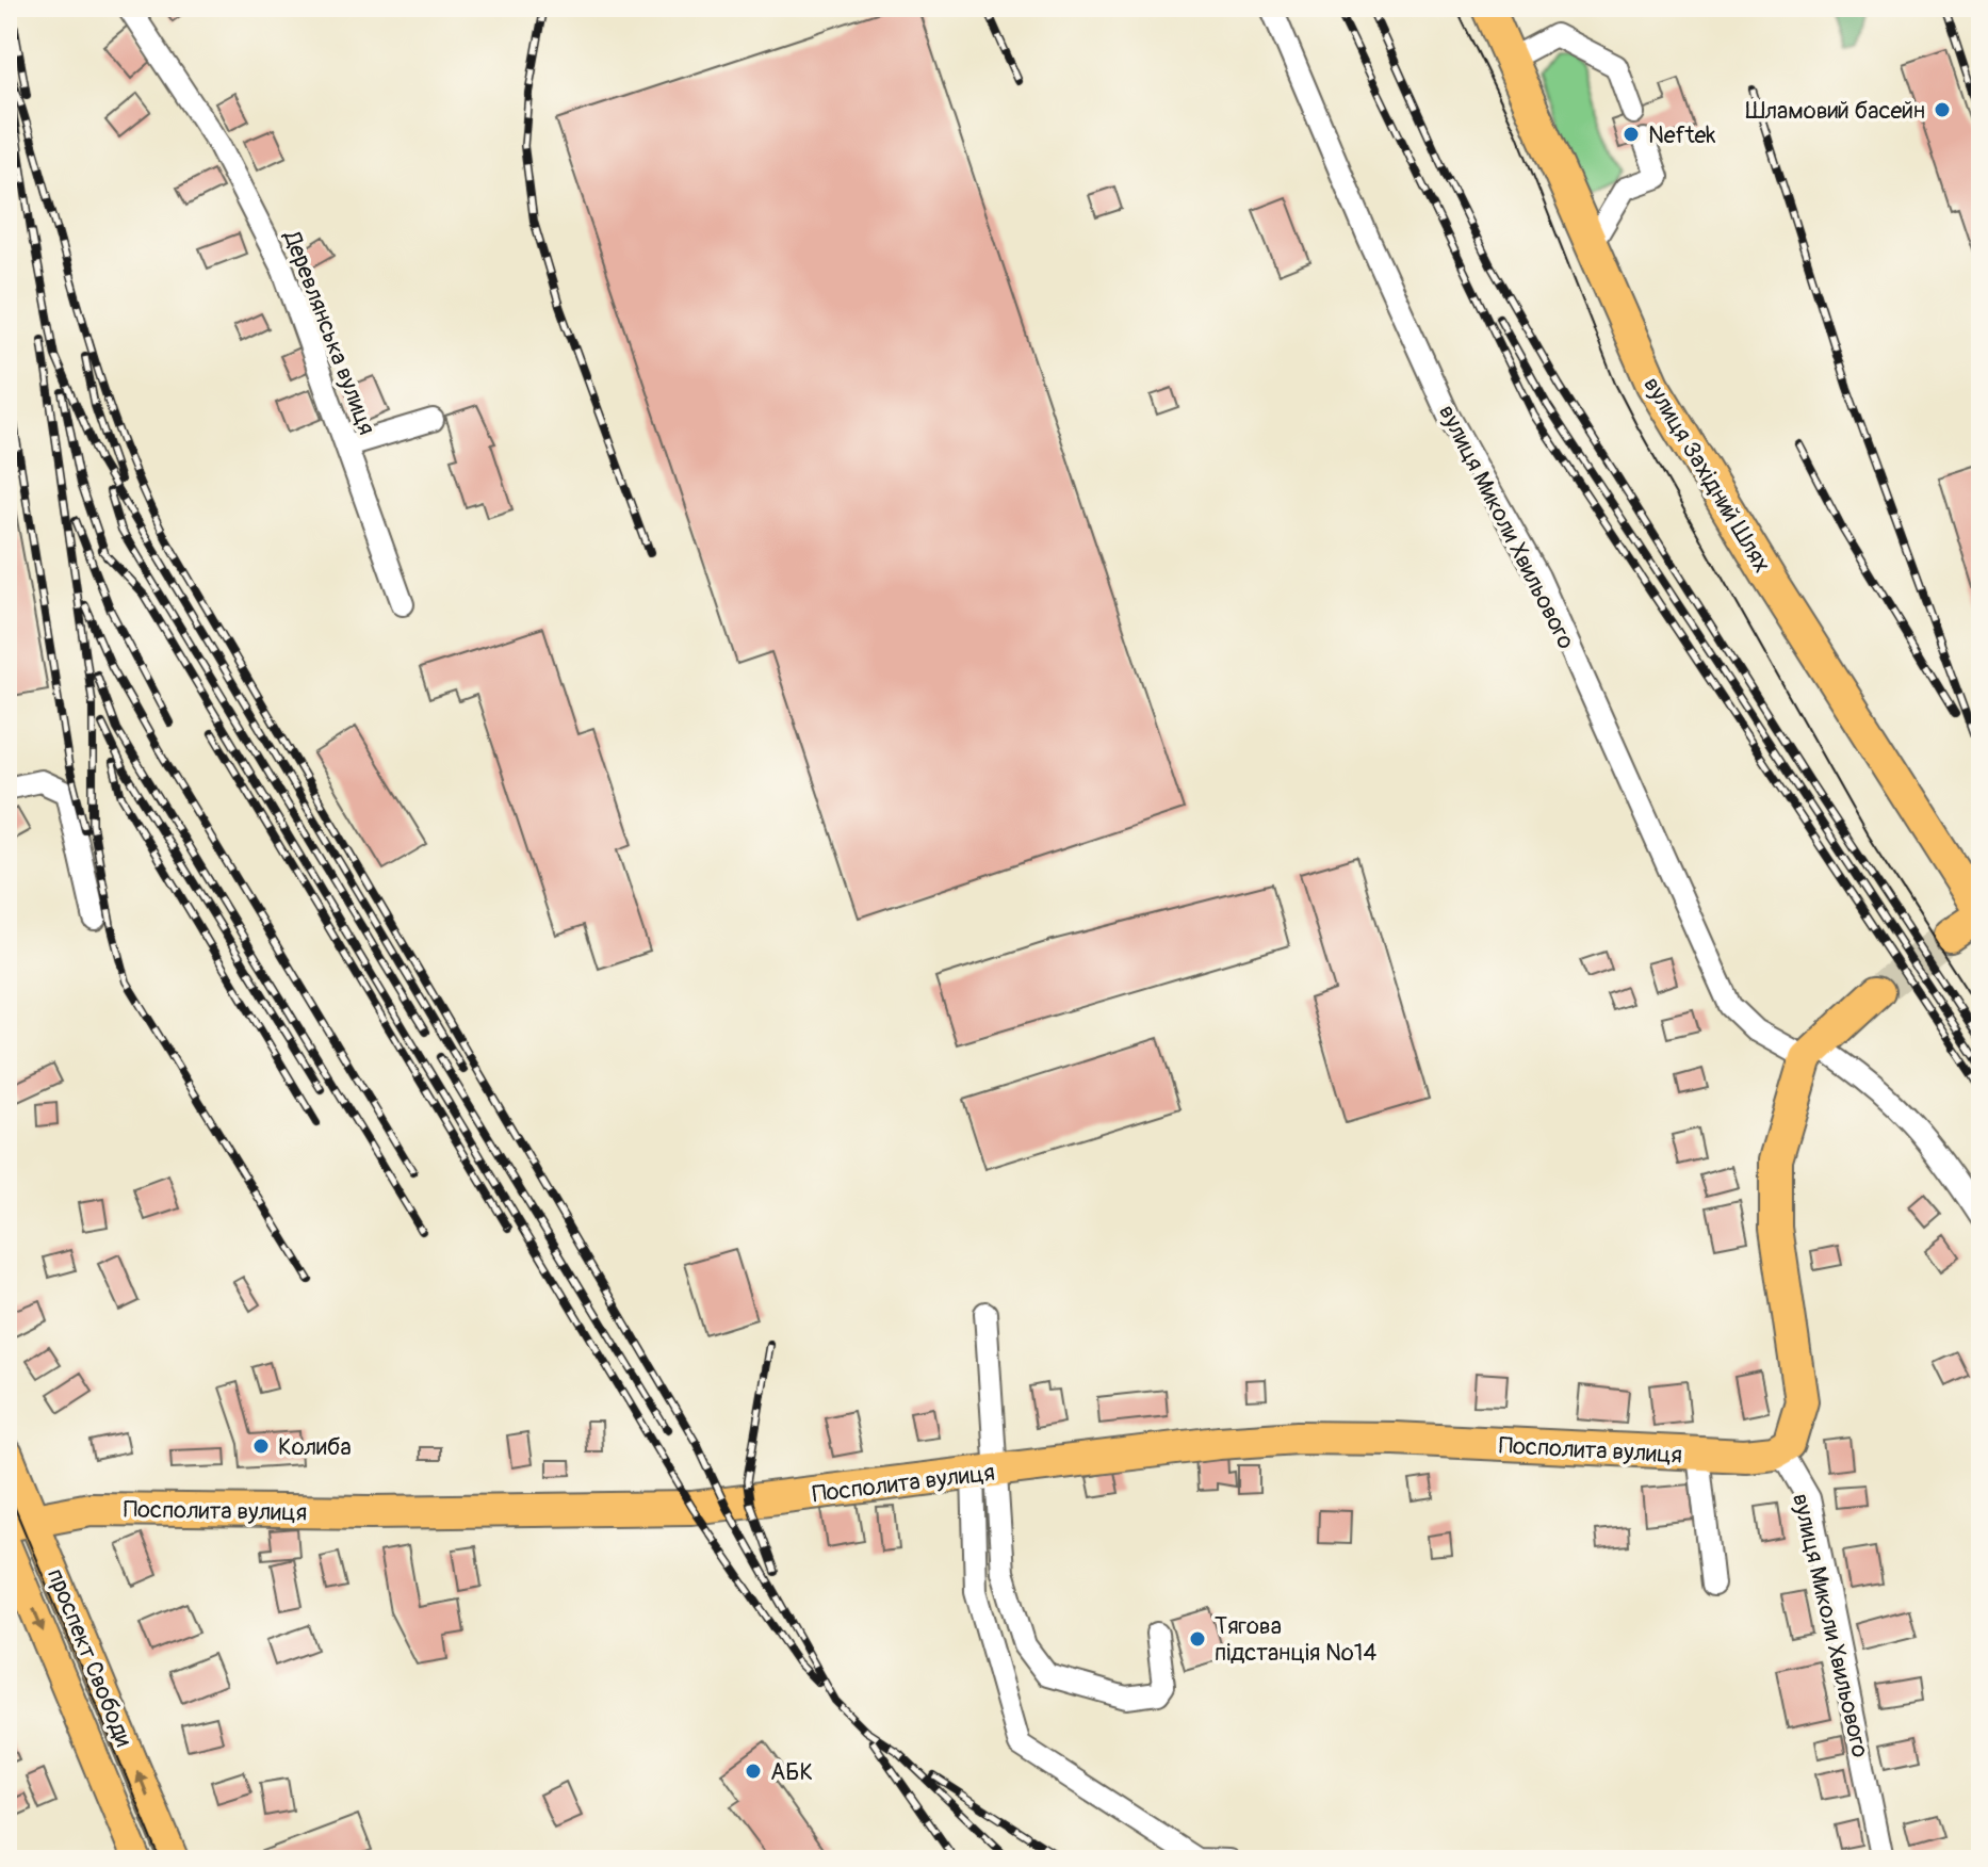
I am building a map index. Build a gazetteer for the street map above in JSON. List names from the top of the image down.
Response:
{
  "streets": {
    "highway": ["вулиця Західний Шлях", "Посполита вулиця", "проспект Свободи"],
    "street": ["Деревлянська вулиця", "вулиця Миколи Хвильового"]
  },
  "crossings": [
    ["вулиця Миколи Хвильового", "Посполита вулиця"],
    ["Посполита вулиця", "проспект Свободи"]
  ],
  "places": [
    "Шламовий басейн",
    "Neftek",
    "Колиба",
    "Тягова пiдстанцiя №14",
    "АБК"
  ]
}
